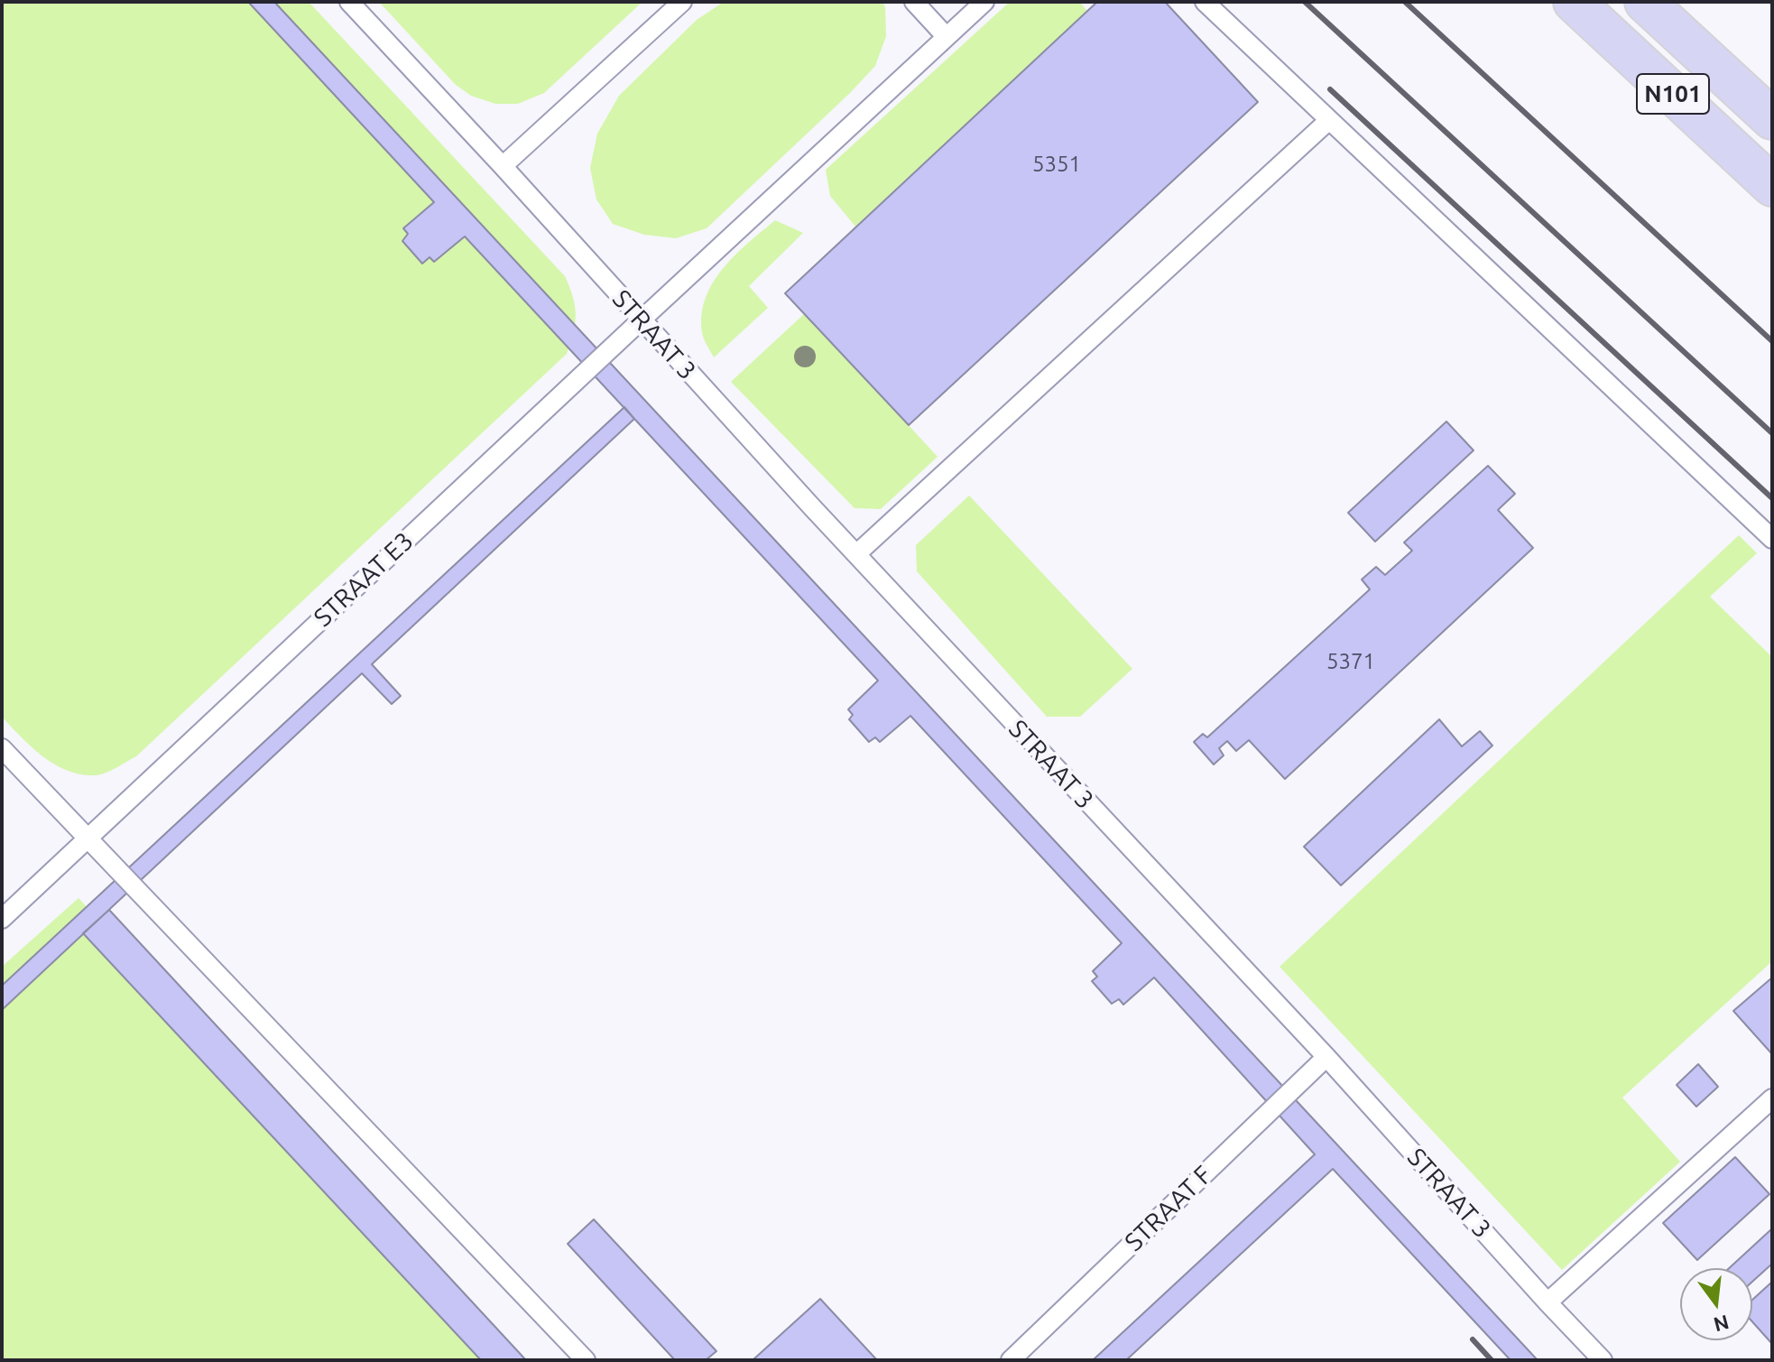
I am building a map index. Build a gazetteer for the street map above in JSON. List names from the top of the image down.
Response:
{
  "streets": {
    "main road": ["N101"],
    "lane": ["STRAAT 3", "STRAAT E3", "STRAAT F"]
  },
  "crossings": [
    ["STRAAT 3", "STRAAT E3"],
    ["STRAAT 3", "STRAAT F"]
  ],
  "house_numbers": ["5351", "5371"],
  "north": "bottom"
}
